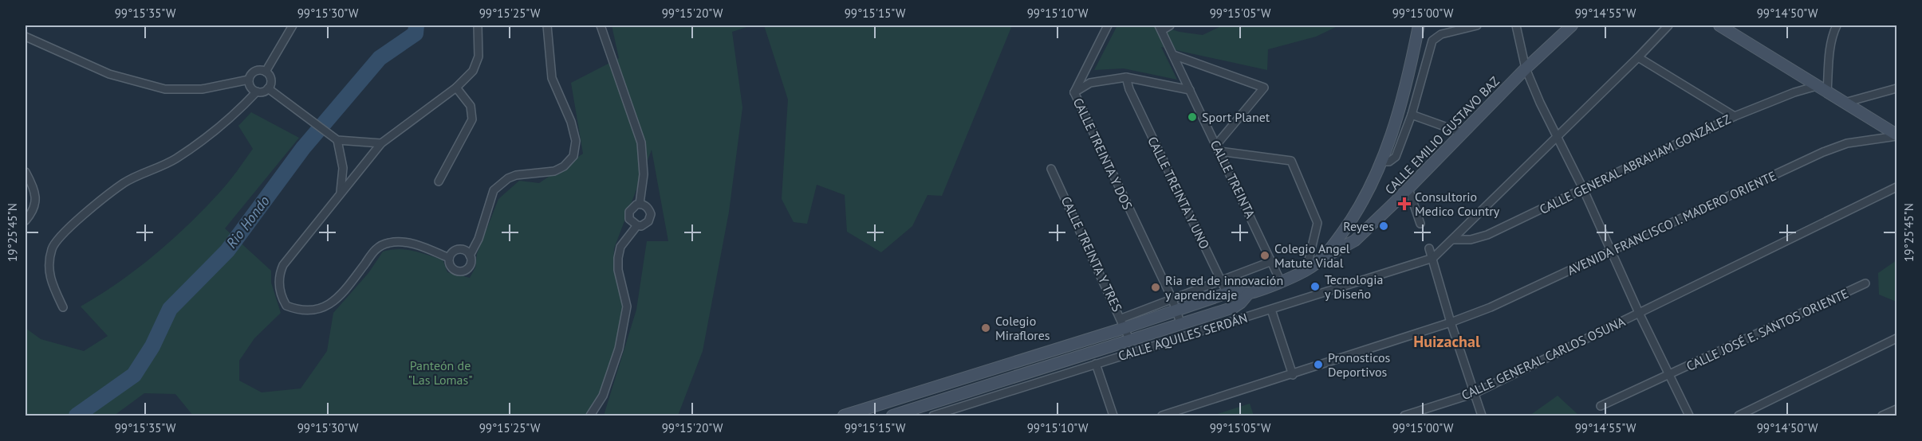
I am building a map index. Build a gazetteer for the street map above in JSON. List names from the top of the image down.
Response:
{
  "streets": {
    "main road": ["CALLE EMILIO GUSTAVO BAZ"],
    "street": [
      "CALLE TREINTA Y DOS",
      "CALLE GENERAL ABRAHAM GONZÁLEZ",
      "CALLE TREINTA",
      "CALLE TREINTA Y UNO",
      "AVENIDA FRANCISCO I. MADERO ORIENTE",
      "CALLE TREINTA Y TRES",
      "CALLE JOSÉ E. SANTOS ORIENTE",
      "CALLE AQUILES SERDÁN",
      "CALLE GENERAL CARLOS OSUNA"
    ]
  },
  "crossings": [
    ["CALLE TREINTA Y DOS", "CALLE TREINTA"],
    ["CALLE TREINTA Y DOS", "CALLE TREINTA Y UNO"]
  ],
  "districts": ["Huizachal"],
  "water": ["Rio Hondo"],
  "parks": ["Panteón de \"Las Lomas\""],
  "places": {
    "other": [
      "Sport Planet",
      "Reyes",
      "Colegio Angel Matute Vidal",
      "Tecnologia y Diseño",
      "Ria red de innovación y aprendizaje",
      "Colegio Miraflores",
      "Pronosticos Deportivos"
    ],
    "health": ["Consultorio Medico Country"]
  },
  "coordinates": [
    "99°15'35\"W",
    "99°15'30\"W",
    "99°15'25\"W",
    "99°15'20\"W",
    "99°15'15\"W",
    "99°15'10\"W",
    "99°15'05\"W",
    "99°15'00\"W",
    "99°14'55\"W",
    "99°14'50\"W",
    "19°25'45\"N"
  ]
}
